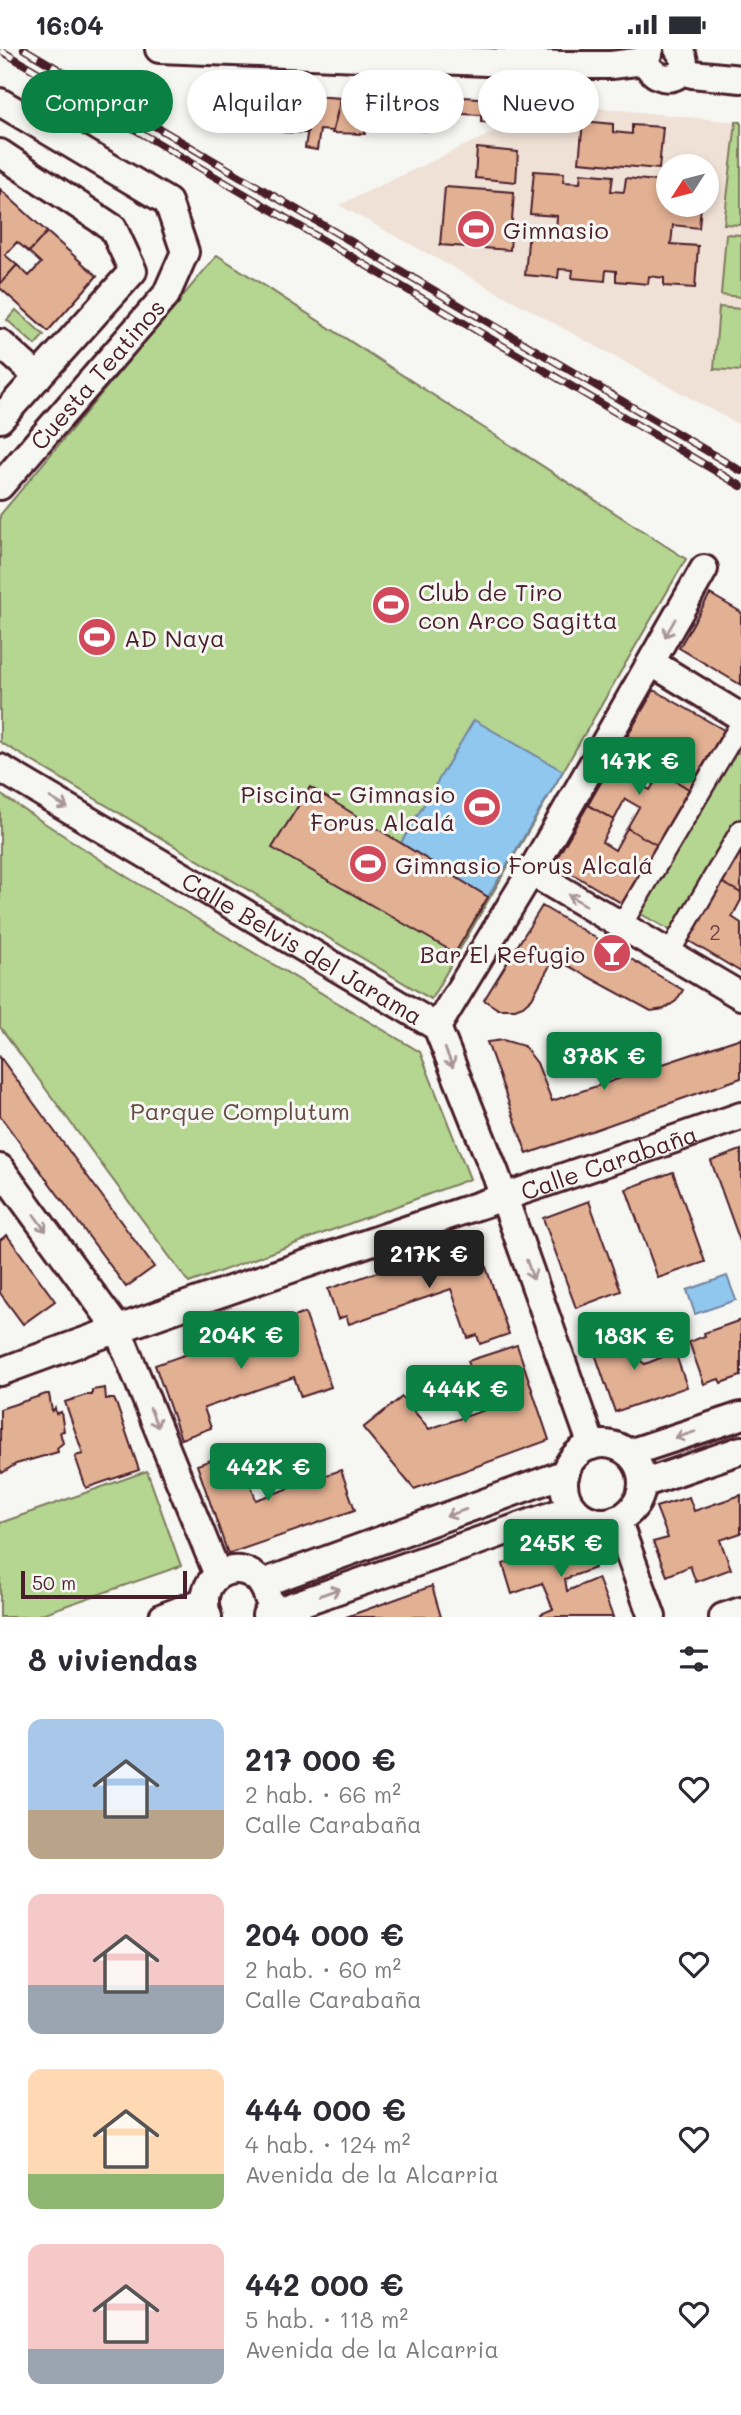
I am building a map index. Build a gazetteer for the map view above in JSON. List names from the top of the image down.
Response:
{
  "streets": {
    "street": ["Cuesta Teatinos", "Calle Belvis del Jarama", "Calle Carabaña"]
  },
  "crossings": [
    ["Calle Belvis del Jarama", "Calle Carabaña"]
  ],
  "one_way": ["Calle Belvis del Jarama"],
  "parks": ["Parque Complutum"],
  "places": {
    "sports": [
      "Gimnasio",
      "Club de Tiro con Arco Sagitta",
      "AD Naya",
      "Piscina - Gimnasio Forus Alcalá",
      "Gimnasio Forus Alcalá"
    ],
    "bar": ["Bar El Refugio"]
  },
  "house_numbers": ["2"],
  "scale_bar": "50 m",
  "north": "bottom left",
  "page": {
    "status": "16:04",
    "chip": [
      "Comprar",
      "Alquilar",
      "Filtros",
      "Nuevo"
    ],
    "price": [
      "147K €",
      "378K €",
      "217K €",
      "204K €",
      "183K €",
      "444K €",
      "442K €",
      "245K €"
    ],
    "scale": "50 m",
    "heading": "8 viviendas",
    "list": [
      {
        "name": "217 000 €",
        "note": "2 hab. · 66 m² · Calle Carabaña"
      },
      {
        "name": "204 000 €",
        "note": "2 hab. · 60 m² · Calle Carabaña"
      },
      {
        "name": "444 000 €",
        "note": "4 hab. · 124 m² · Avenida de la Alcarria"
      },
      {
        "name": "442 000 €",
        "note": "5 hab. · 118 m² · Avenida de la Alcarria"
      }
    ]
  }
}
